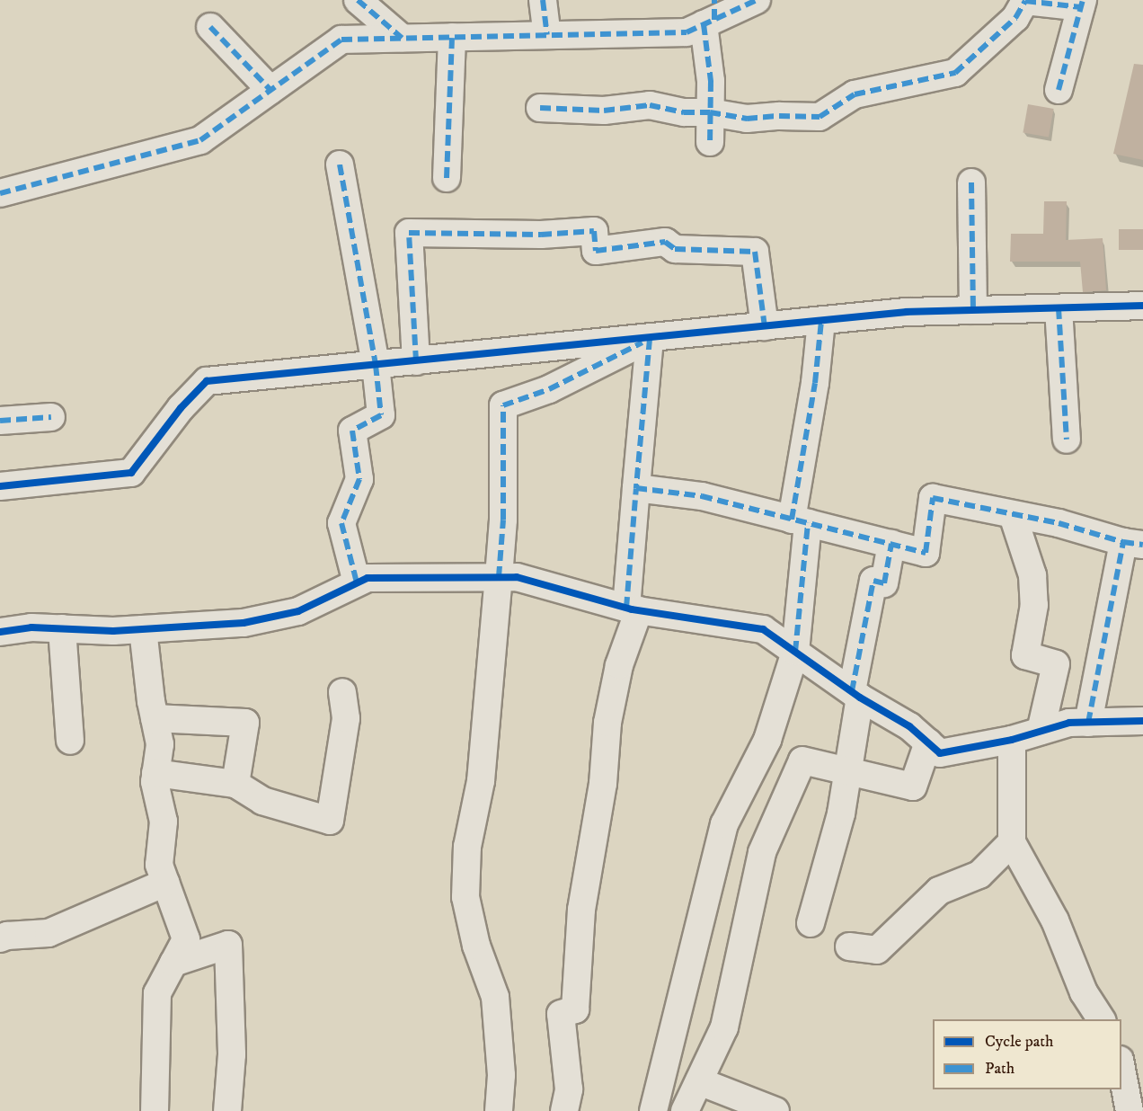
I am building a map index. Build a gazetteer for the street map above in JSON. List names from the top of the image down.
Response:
{
  "legend": ["Cycle path", "Path"]
}
